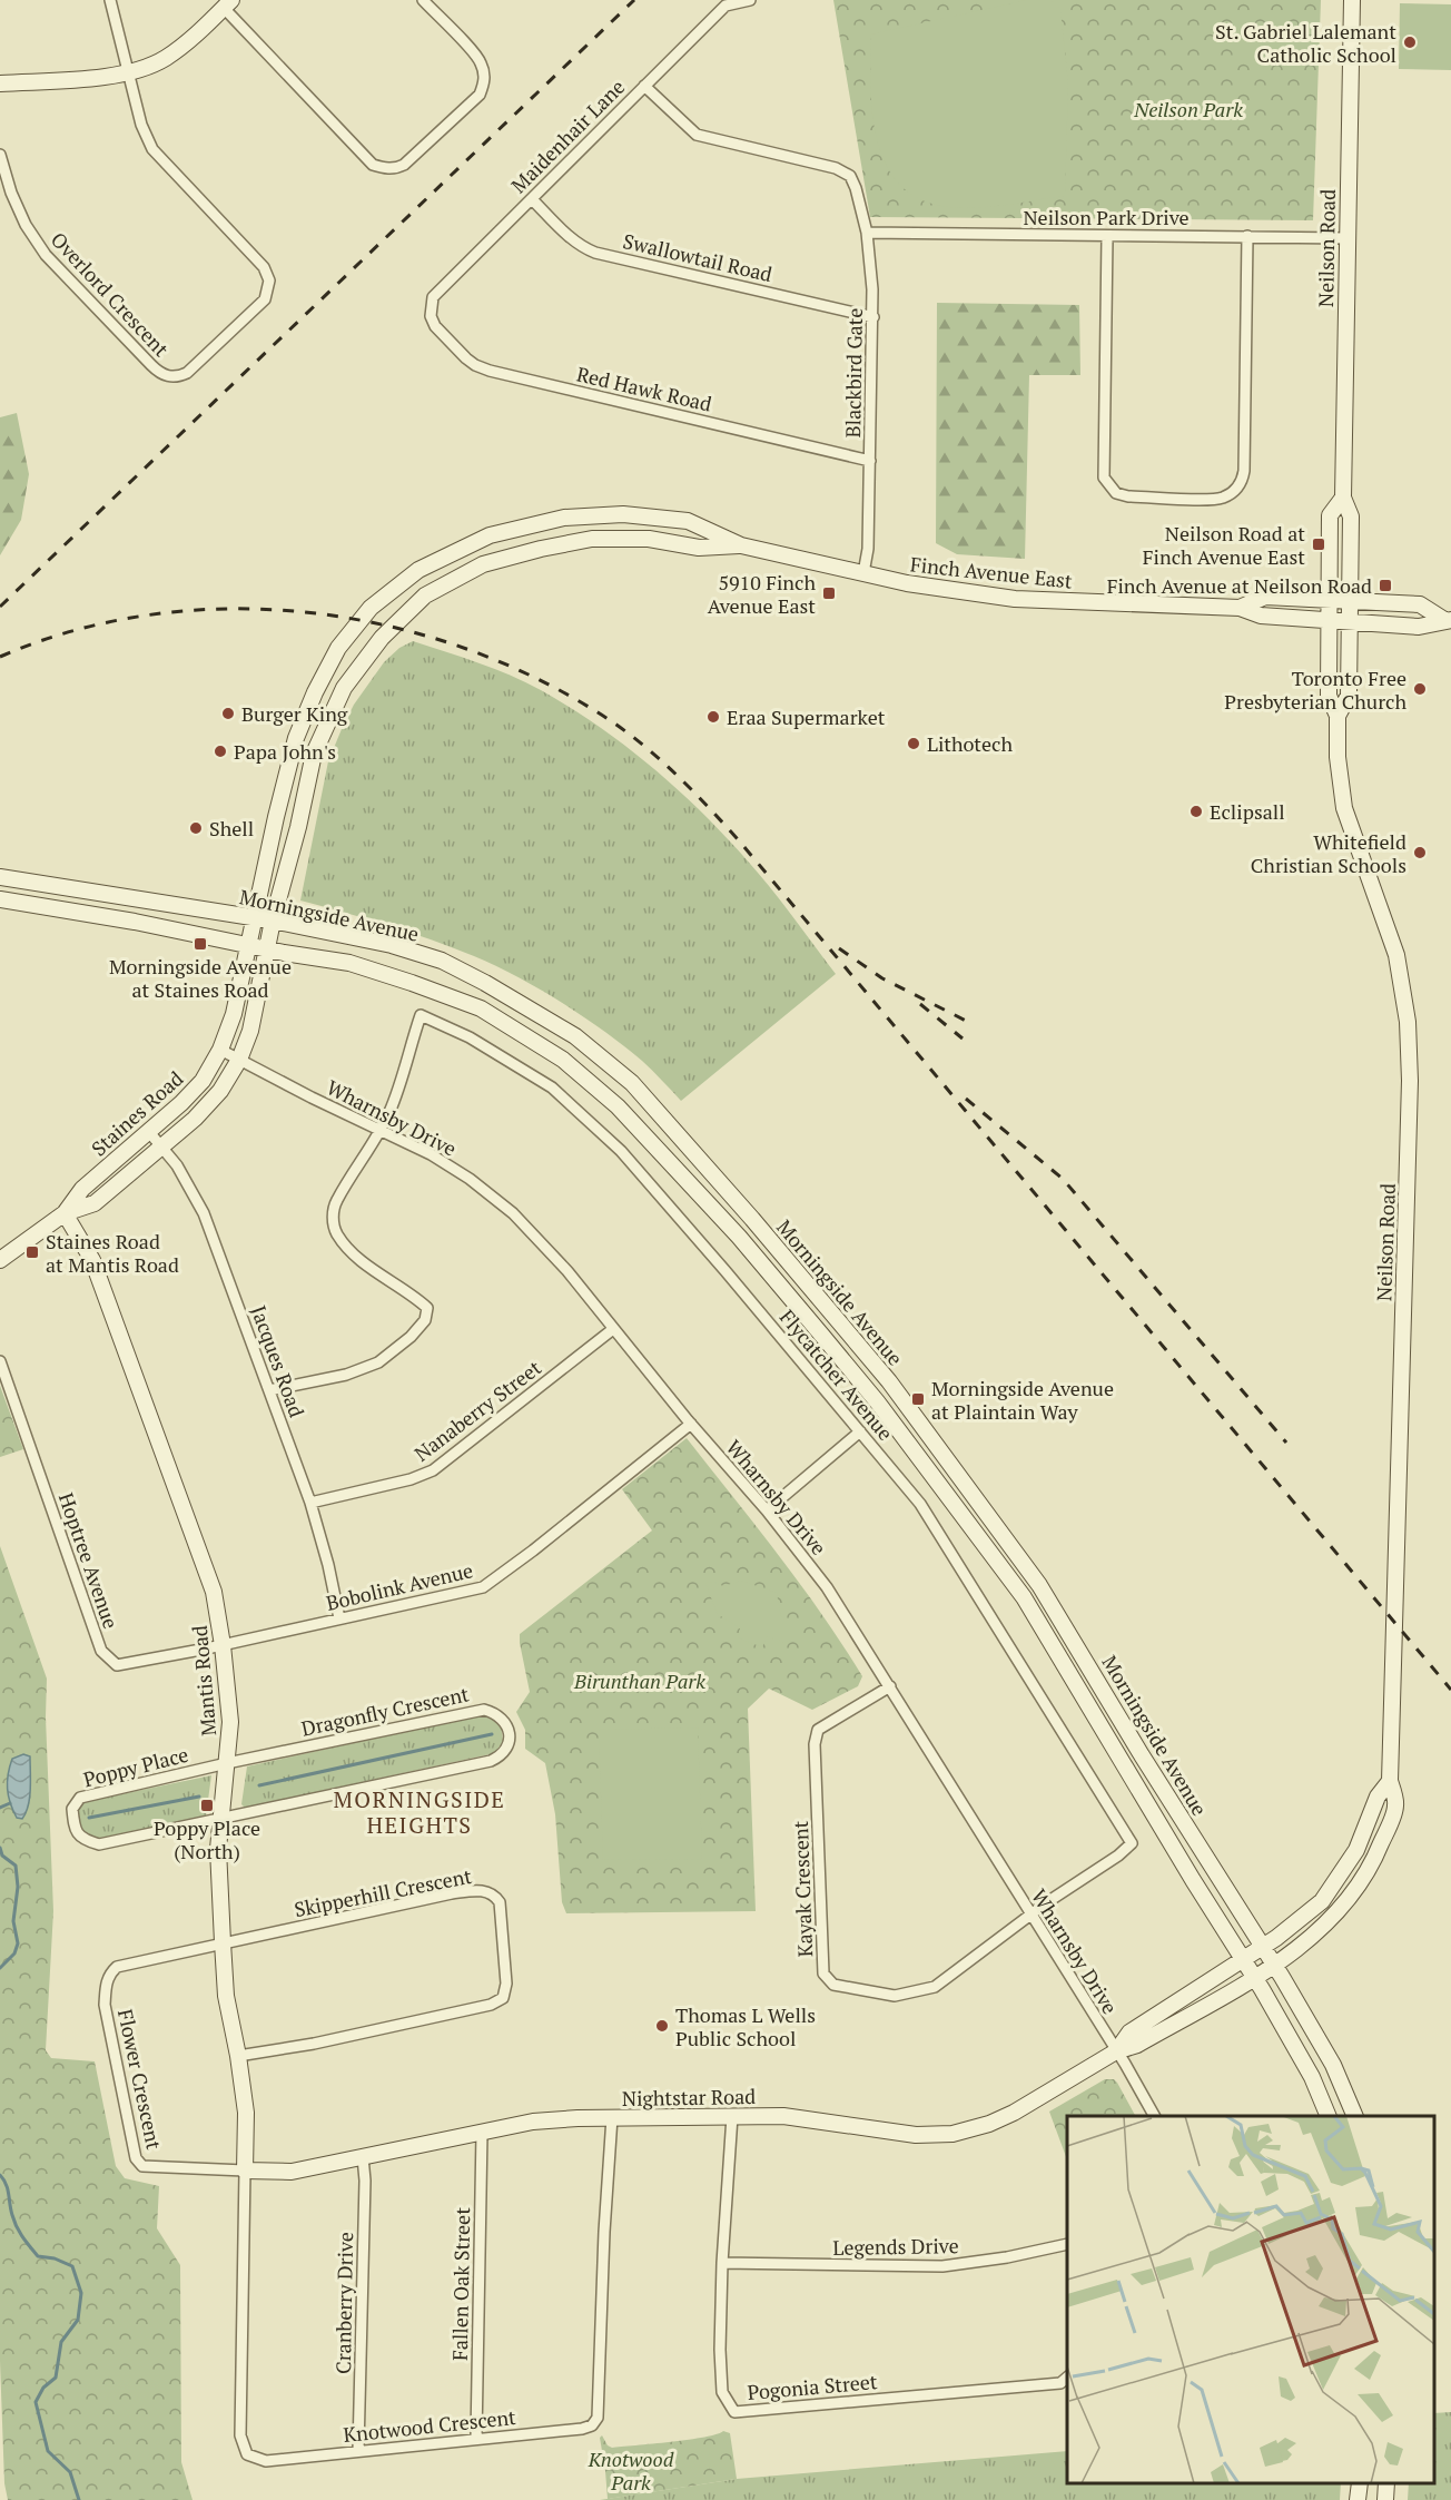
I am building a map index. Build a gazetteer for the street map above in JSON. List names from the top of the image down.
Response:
{
  "streets": {
    "main road": [
      "Neilson Road",
      "Finch Avenue East",
      "Morningside Avenue",
      "Staines Road",
      "Mantis Road",
      "Nightstar Road"
    ],
    "street": [
      "Maidenhair Lane",
      "Neilson Park Drive",
      "Swallowtail Road",
      "Overlord Crescent",
      "Blackbird Gate",
      "Red Hawk Road",
      "Wharnsby Drive",
      "Jacques Road",
      "Flycatcher Avenue",
      "Nanaberry Street",
      "Hoptree Avenue",
      "Bobolink Avenue",
      "Dragonfly Crescent",
      "Poppy Place",
      "Kayak Crescent",
      "Skipperhill Crescent",
      "Flower Crescent",
      "Legends Drive",
      "Fallen Oak Street",
      "Cranberry Drive",
      "Pogonia Street",
      "Knotwood Crescent"
    ]
  },
  "crossings": [
    ["Maidenhair Lane", "Swallowtail Road"],
    ["Maidenhair Lane", "Blackbird Gate"],
    ["Maidenhair Lane", "Red Hawk Road"],
    ["Neilson Park Drive", "Neilson Road"],
    ["Neilson Park Drive", "Blackbird Gate"],
    ["Neilson Road", "Finch Avenue East"],
    ["Neilson Road", "Morningside Avenue"],
    ["Neilson Road", "Nightstar Road"],
    ["Swallowtail Road", "Blackbird Gate"],
    ["Blackbird Gate", "Red Hawk Road"],
    ["Blackbird Gate", "Finch Avenue East"],
    ["Finch Avenue East", "Morningside Avenue"],
    ["Finch Avenue East", "Staines Road"],
    ["Morningside Avenue", "Staines Road"],
    ["Morningside Avenue", "Nightstar Road"],
    ["Staines Road", "Wharnsby Drive"],
    ["Staines Road", "Jacques Road"],
    ["Staines Road", "Mantis Road"],
    ["Wharnsby Drive", "Flycatcher Avenue"],
    ["Wharnsby Drive", "Nanaberry Street"],
    ["Wharnsby Drive", "Bobolink Avenue"],
    ["Wharnsby Drive", "Kayak Crescent"],
    ["Wharnsby Drive", "Nightstar Road"],
    ["Jacques Road", "Nanaberry Street"],
    ["Jacques Road", "Bobolink Avenue"],
    ["Flycatcher Avenue", "Kayak Crescent"],
    ["Hoptree Avenue", "Bobolink Avenue"],
    ["Hoptree Avenue", "Mantis Road"],
    ["Bobolink Avenue", "Mantis Road"],
    ["Mantis Road", "Dragonfly Crescent"],
    ["Mantis Road", "Poppy Place"],
    ["Mantis Road", "Skipperhill Crescent"],
    ["Mantis Road", "Flower Crescent"],
    ["Mantis Road", "Nightstar Road"],
    ["Mantis Road", "Knotwood Crescent"],
    ["Dragonfly Crescent", "Poppy Place"],
    ["Skipperhill Crescent", "Flower Crescent"],
    ["Flower Crescent", "Nightstar Road"],
    ["Flower Crescent", "Knotwood Crescent"],
    ["Nightstar Road", "Fallen Oak Street"],
    ["Nightstar Road", "Cranberry Drive"],
    ["Nightstar Road", "Pogonia Street"],
    ["Nightstar Road", "Knotwood Crescent"],
    ["Legends Drive", "Pogonia Street"],
    ["Fallen Oak Street", "Knotwood Crescent"],
    ["Cranberry Drive", "Knotwood Crescent"]
  ],
  "districts": ["MORNINGSIDE HEIGHTS"],
  "parks": ["Neilson Park", "Birunthan Park", "Knotwood Park"],
  "places": {
    "other": [
      "St. Gabriel Lalemant Catholic School",
      "Toronto Free Presbyterian Church",
      "Burger King",
      "Eraa Supermarket",
      "Lithotech",
      "Papa John's",
      "Eclipsall",
      "Shell",
      "Whitefield Christian Schools",
      "Thomas L Wells Public School"
    ],
    "transit": [
      "Neilson Road at Finch Avenue East",
      "Finch Avenue at Neilson Road",
      "5910 Finch Avenue East",
      "Morningside Avenue at Staines Road",
      "Staines Road at Mantis Road",
      "Morningside Avenue at Plaintain Way",
      "Poppy Place (North)"
    ]
  }
}
